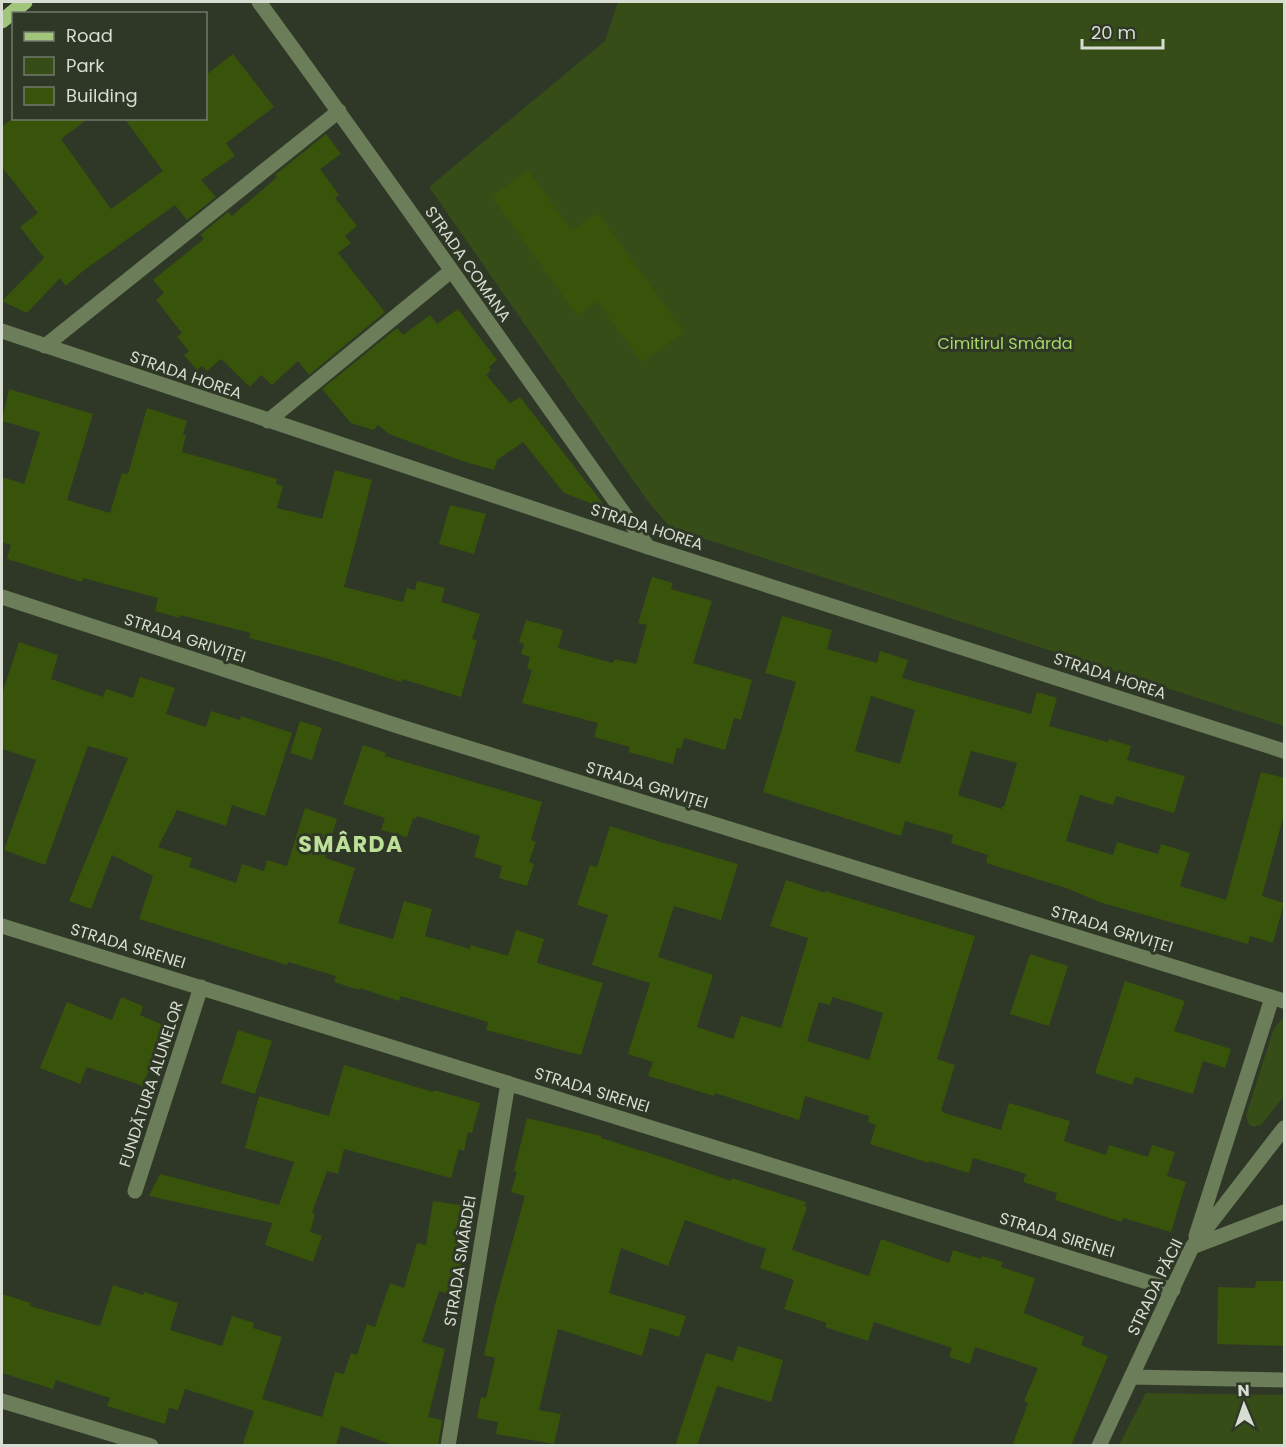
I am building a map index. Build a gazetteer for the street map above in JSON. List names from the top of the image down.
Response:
{
  "streets": {
    "street": [
      "STRADA COMANA",
      "STRADA HOREA",
      "STRADA GRIVIȚEI",
      "STRADA SIRENEI",
      "FUNDĂTURA ALUNELOR",
      "STRADA SMÂRDEI",
      "STRADA PĂCII"
    ]
  },
  "crossings": [
    ["STRADA COMANA", "STRADA HOREA"],
    ["STRADA SIRENEI", "FUNDĂTURA ALUNELOR"],
    ["STRADA SIRENEI", "STRADA SMÂRDEI"],
    ["STRADA SIRENEI", "STRADA PĂCII"]
  ],
  "districts": ["SMÂRDA"],
  "parks": ["Cimitirul Smârda"],
  "legend": ["Road", "Park", "Building"],
  "scale_bar": "20 m",
  "north": "top"
}
